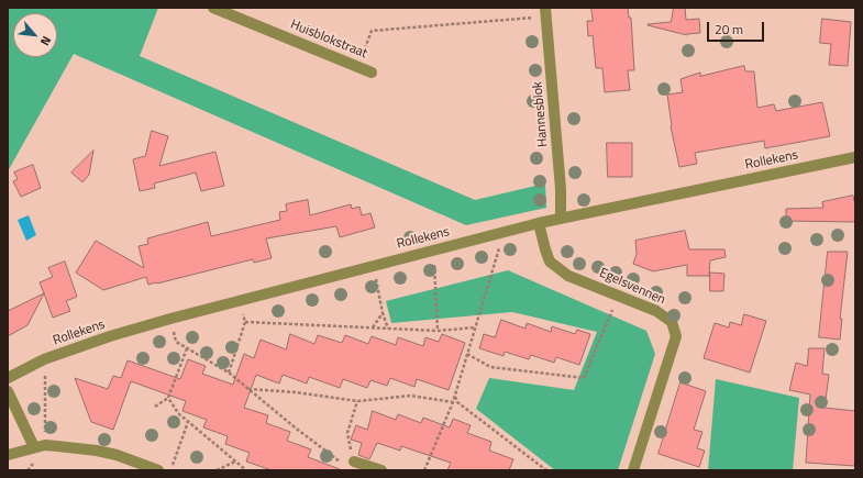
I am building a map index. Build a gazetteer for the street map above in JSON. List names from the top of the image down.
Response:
{
  "streets": {
    "street": [
      "Huisblokstraat",
      "Hannesblok",
      "Rollekens",
      "Egelsvennen"
    ]
  },
  "crossings": [
    ["Hannesblok", "Rollekens"],
    ["Rollekens", "Egelsvennen"]
  ],
  "scale_bar": "20 m",
  "north": "bottom right"
}
